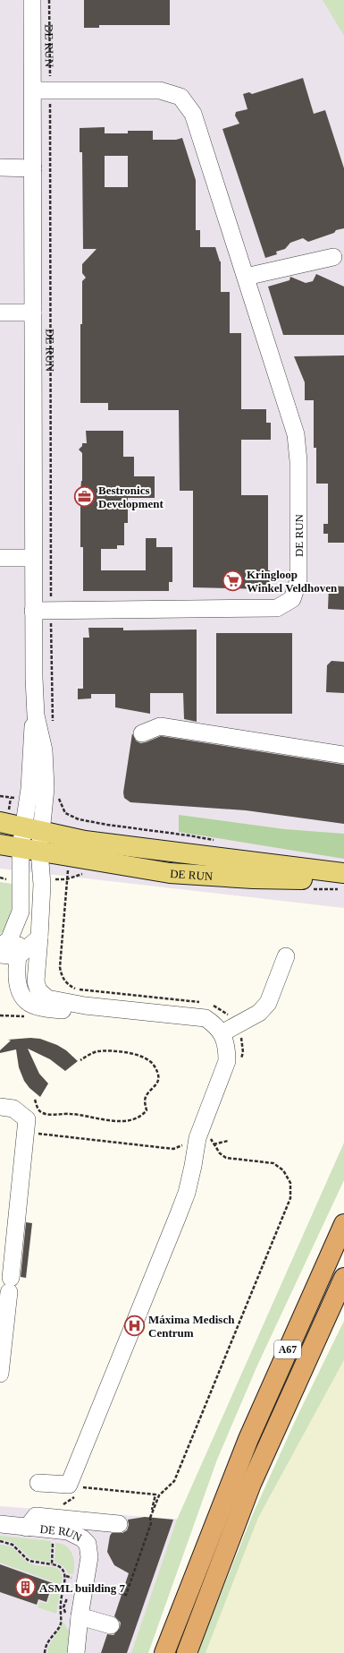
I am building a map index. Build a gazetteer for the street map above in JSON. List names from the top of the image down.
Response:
{
  "streets": {
    "highway": ["A67"],
    "main road": ["DE RUN"]
  },
  "places": {
    "office": ["Bestronics Development"],
    "supermarket": ["Kringloop Winkel Veldhoven"],
    "hospital": ["Máxima Medisch Centrum"],
    "building": ["ASML building 7"]
  }
}
